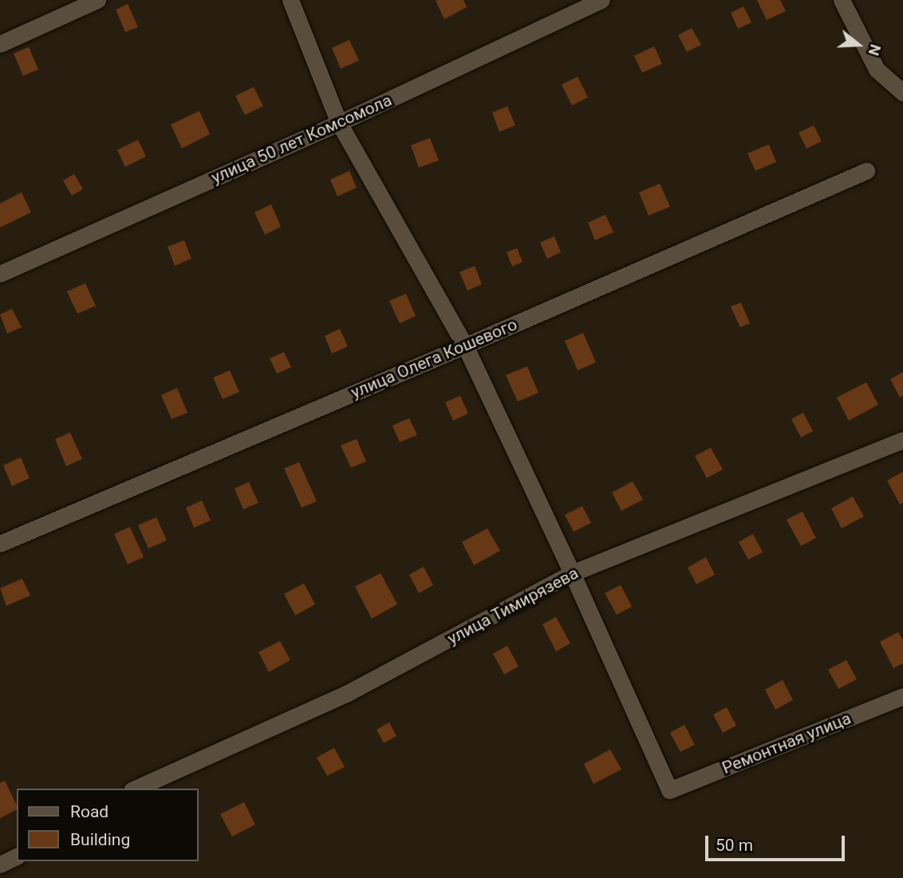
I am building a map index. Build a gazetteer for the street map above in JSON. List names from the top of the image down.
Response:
{
  "streets": {
    "street": [
      "улица 50 лет Комсомола",
      "улица Олега Кошевого",
      "улица Тимирязева",
      "Ремонтная улица"
    ]
  },
  "crossings": [
    ["улица Тимирязева", "Ремонтная улица"]
  ],
  "legend": ["Road", "Building"],
  "scale_bar": "50 m",
  "north": "right"
}
